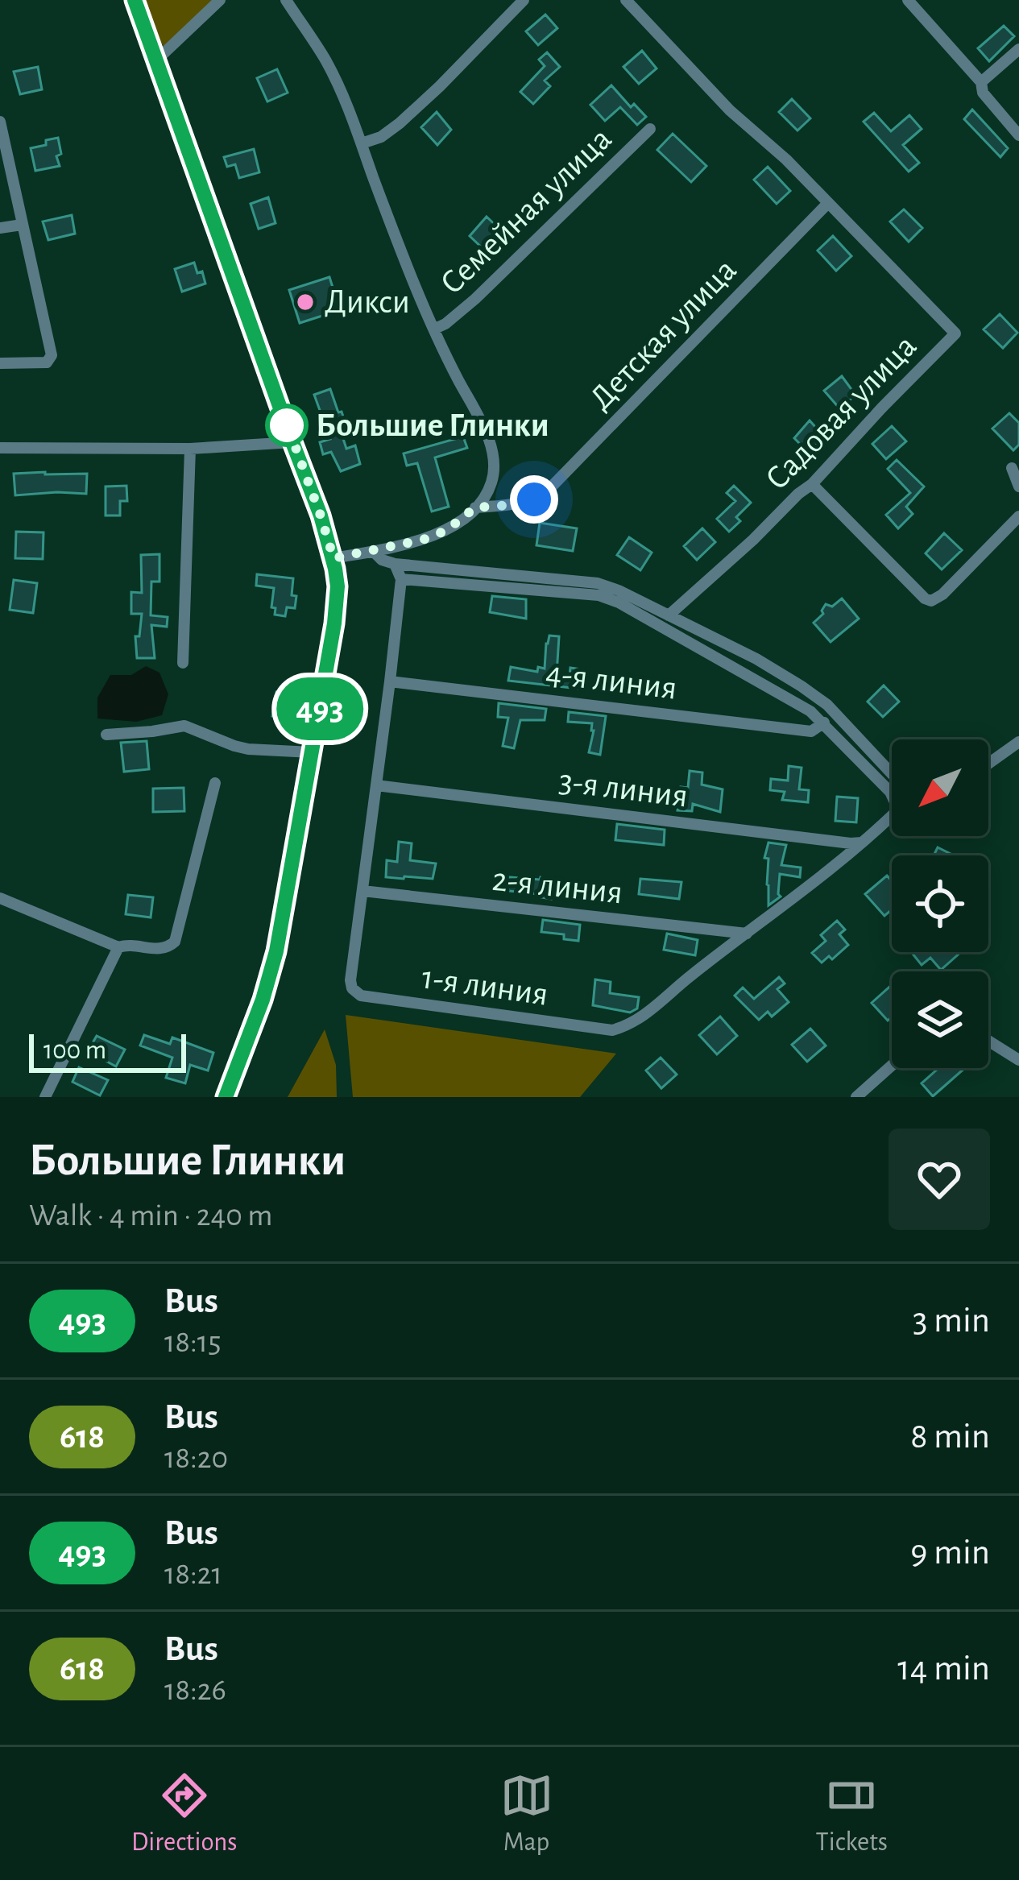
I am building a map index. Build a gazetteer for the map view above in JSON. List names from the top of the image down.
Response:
{
  "streets": {
    "street": [
      "Семейная улица",
      "Детская улица",
      "Садовая улица",
      "4-я линия",
      "3-я линия",
      "2-я линия",
      "1-я линия"
    ]
  },
  "crossings": [
    ["Детская улица", "Садовая улица"],
    ["2-я линия", "1-я линия"]
  ],
  "places": ["Дикси", "Большие Глинки"],
  "lines": ["bus line 493"],
  "scale_bar": "100 m",
  "north": "bottom left",
  "page": {
    "on_map": "493",
    "scale": "100 m",
    "heading": ["Большие Глинки", "Walk · 4 min · 240 m"],
    "list": [
      {
        "mark": "493",
        "name": "Bus",
        "note": "18:15",
        "value": "3 min"
      },
      {
        "mark": "618",
        "name": "Bus",
        "note": "18:20",
        "value": "8 min"
      },
      {
        "mark": "493",
        "name": "Bus",
        "note": "18:21",
        "value": "9 min"
      },
      {
        "mark": "618",
        "name": "Bus",
        "note": "18:26",
        "value": "14 min"
      }
    ],
    "tabs": ["Directions", "Map", "Tickets"]
  }
}
